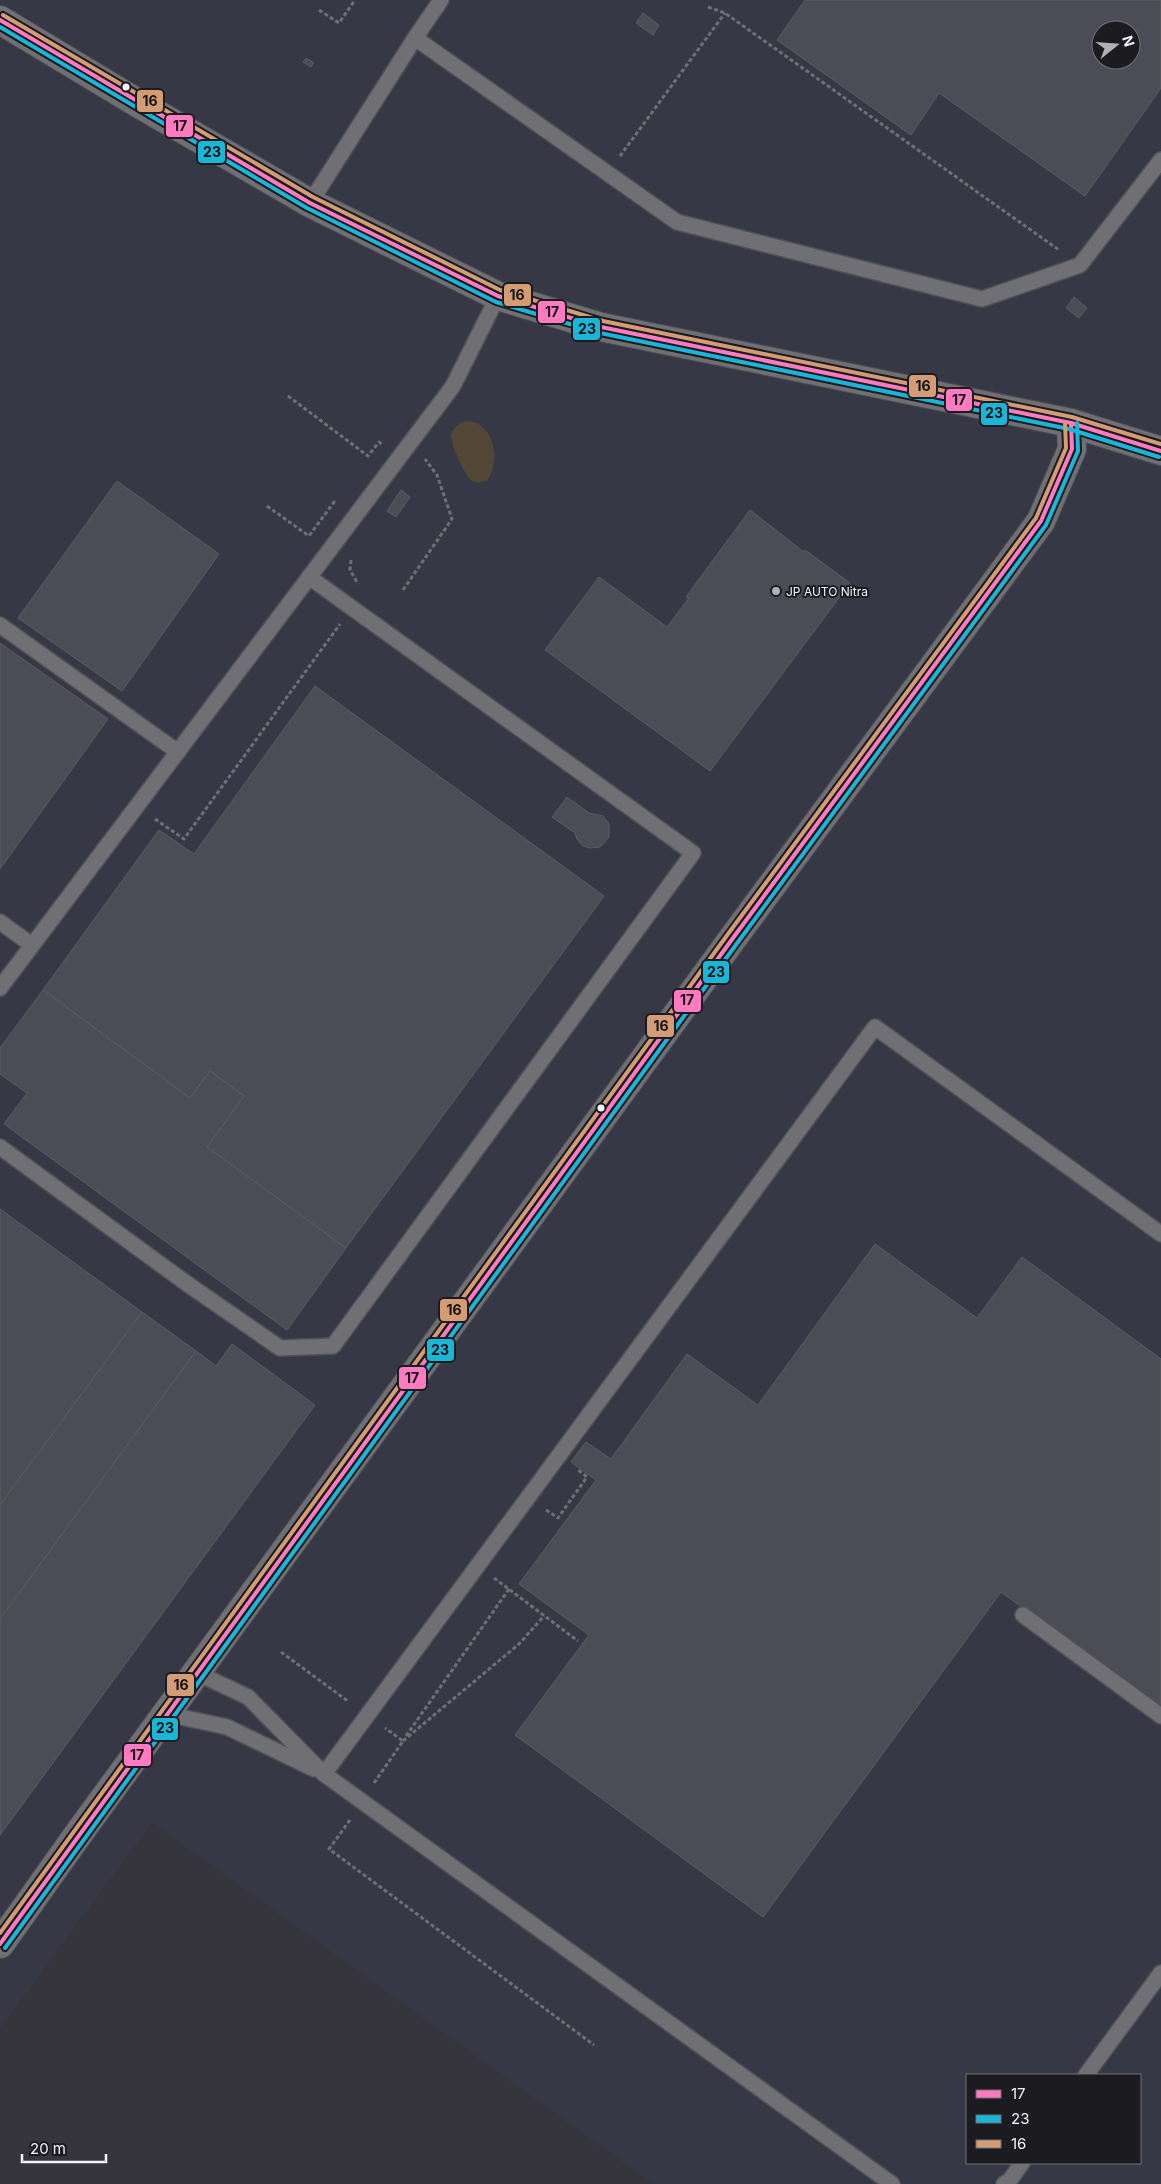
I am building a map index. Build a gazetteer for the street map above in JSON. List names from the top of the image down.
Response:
{
  "places": ["JP AUTO Nitra"],
  "lines": ["transit line 16", "transit line 17", "transit line 23"],
  "legend": ["17", "23", "16"],
  "scale_bar": "20 m",
  "north": "right"
}
